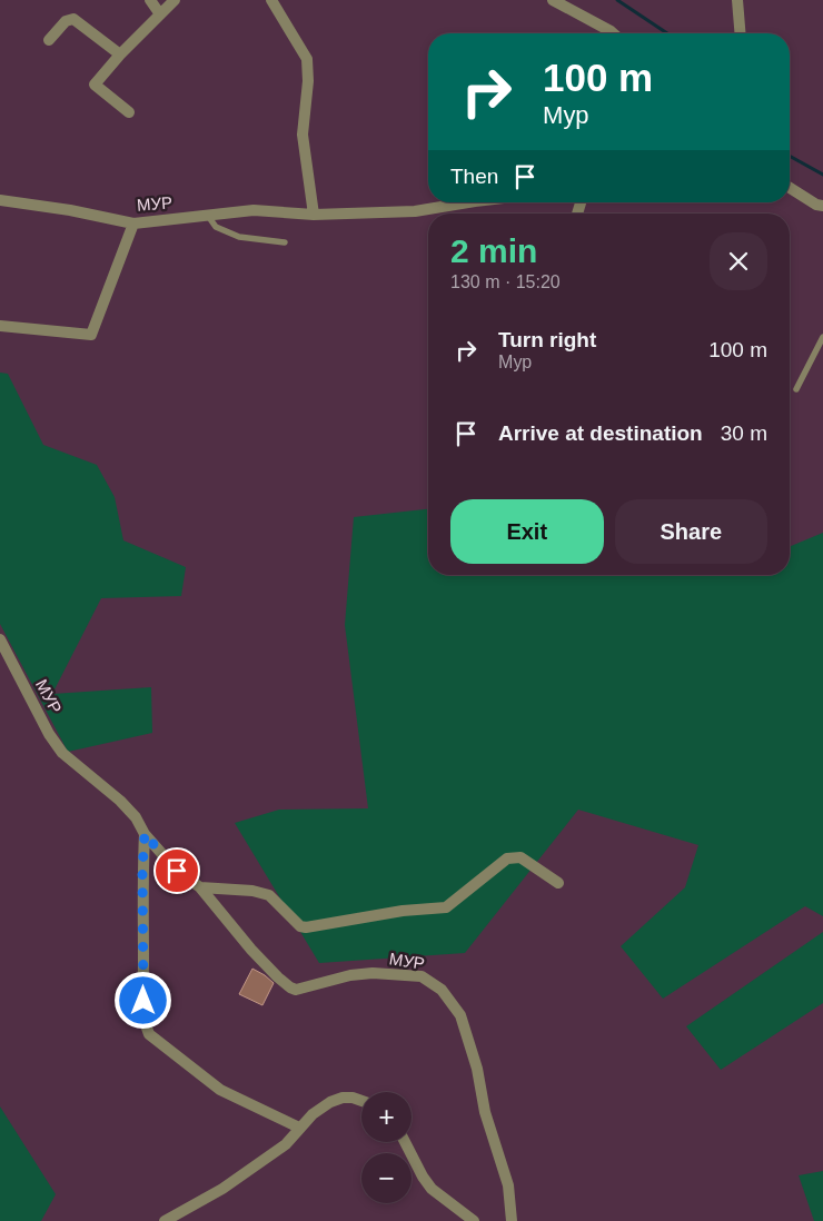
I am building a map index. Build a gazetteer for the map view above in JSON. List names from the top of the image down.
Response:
{
  "streets": {
    "street": ["МУР"]
  },
  "page": {
    "turn": ["100 m", "Мур"],
    "then": "Then",
    "heading": ["2 min", "130 m · 15:20"],
    "list": [
      {
        "name": "Turn right",
        "note": "Мур",
        "value": "100 m"
      },
      {
        "name": "Arrive at destination",
        "value": "30 m"
      }
    ],
    "buttons": ["Exit", "Share"],
    "map_buttons": ["+", "−"]
  }
}
